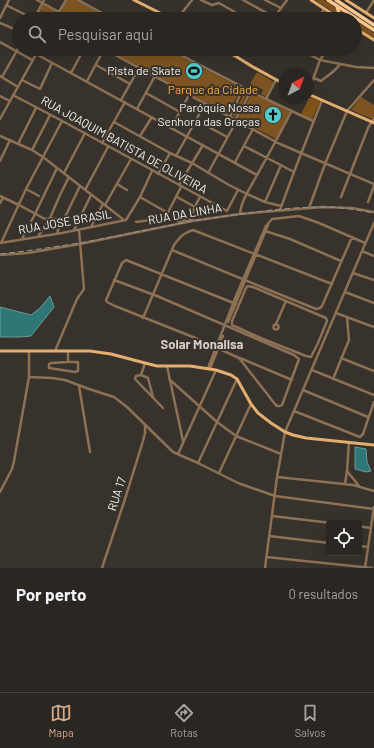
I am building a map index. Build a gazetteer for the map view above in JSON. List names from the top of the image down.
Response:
{
  "streets": {
    "street": [
      "RUA JOAQUIM BATISTA DE OLIVEIRA",
      "RUA DA LINHA",
      "RUA JOSE BRASIL",
      "RUA 17"
    ]
  },
  "crossings": [
    ["RUA JOAQUIM BATISTA DE OLIVEIRA", "RUA JOSE BRASIL"]
  ],
  "districts": ["Solar Monalisa"],
  "parks": ["Parque da Cidade"],
  "places": {
    "sports": ["Pista de Skate"],
    "church": ["Paróquia Nossa Senhora das Graças"]
  },
  "north": "top right",
  "page": {
    "search": "Pesquisar aqui",
    "heading": ["Por perto", "0 resultados"],
    "nav": ["Mapa", "Rotas", "Salvos"]
  }
}
